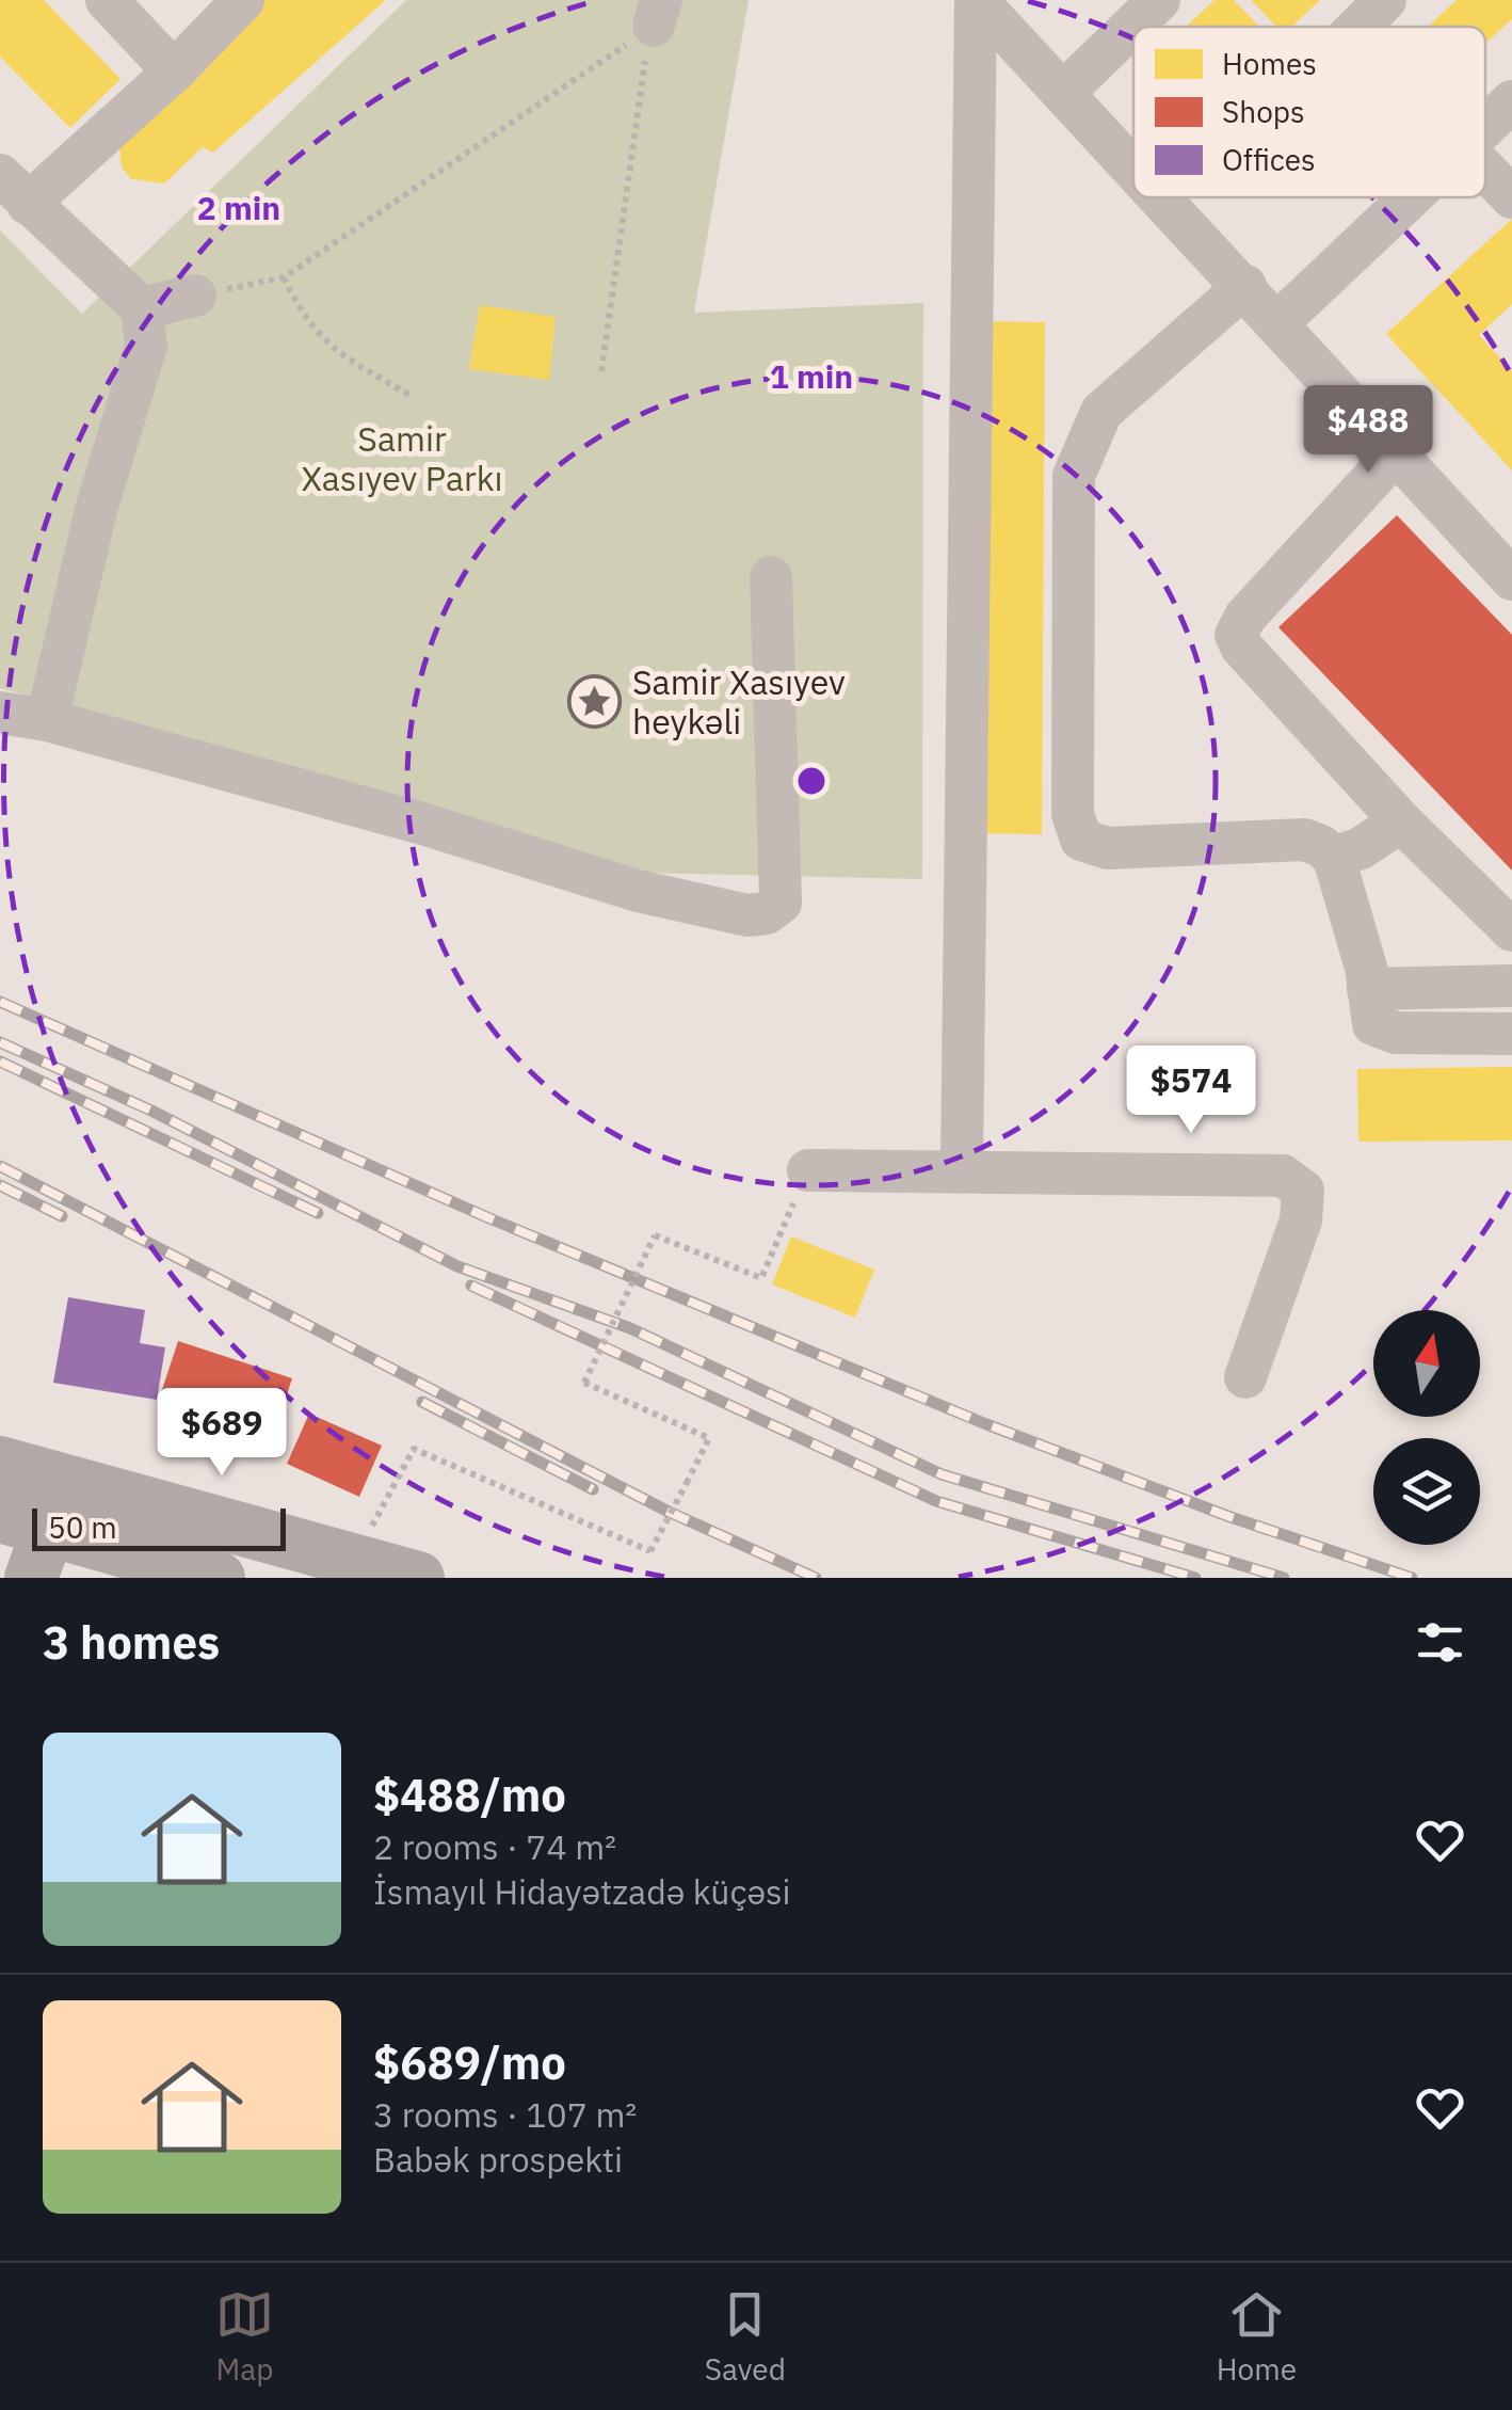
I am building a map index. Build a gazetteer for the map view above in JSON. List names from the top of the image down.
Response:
{
  "parks": ["Samir Xasıyev Parkı"],
  "places": {
    "place": ["Samir Xasıyev heykəli"]
  },
  "legend": ["Homes", "Shops", "Offices"],
  "scale_bar": "50 m",
  "north": "top",
  "page": {
    "price": ["$488", "$574", "$689"],
    "scale": "50 m",
    "heading": "3 homes",
    "list": [
      {
        "name": "$488/mo",
        "note": "2 rooms · 74 m² · İsmayıl Hidayətzadə küçəsi"
      },
      {
        "name": "$689/mo",
        "note": "3 rooms · 107 m² · Babək prospekti"
      }
    ],
    "tabs": ["Map", "Saved", "Home"]
  },
  "rings": ["2 min", "1 min"]
}
